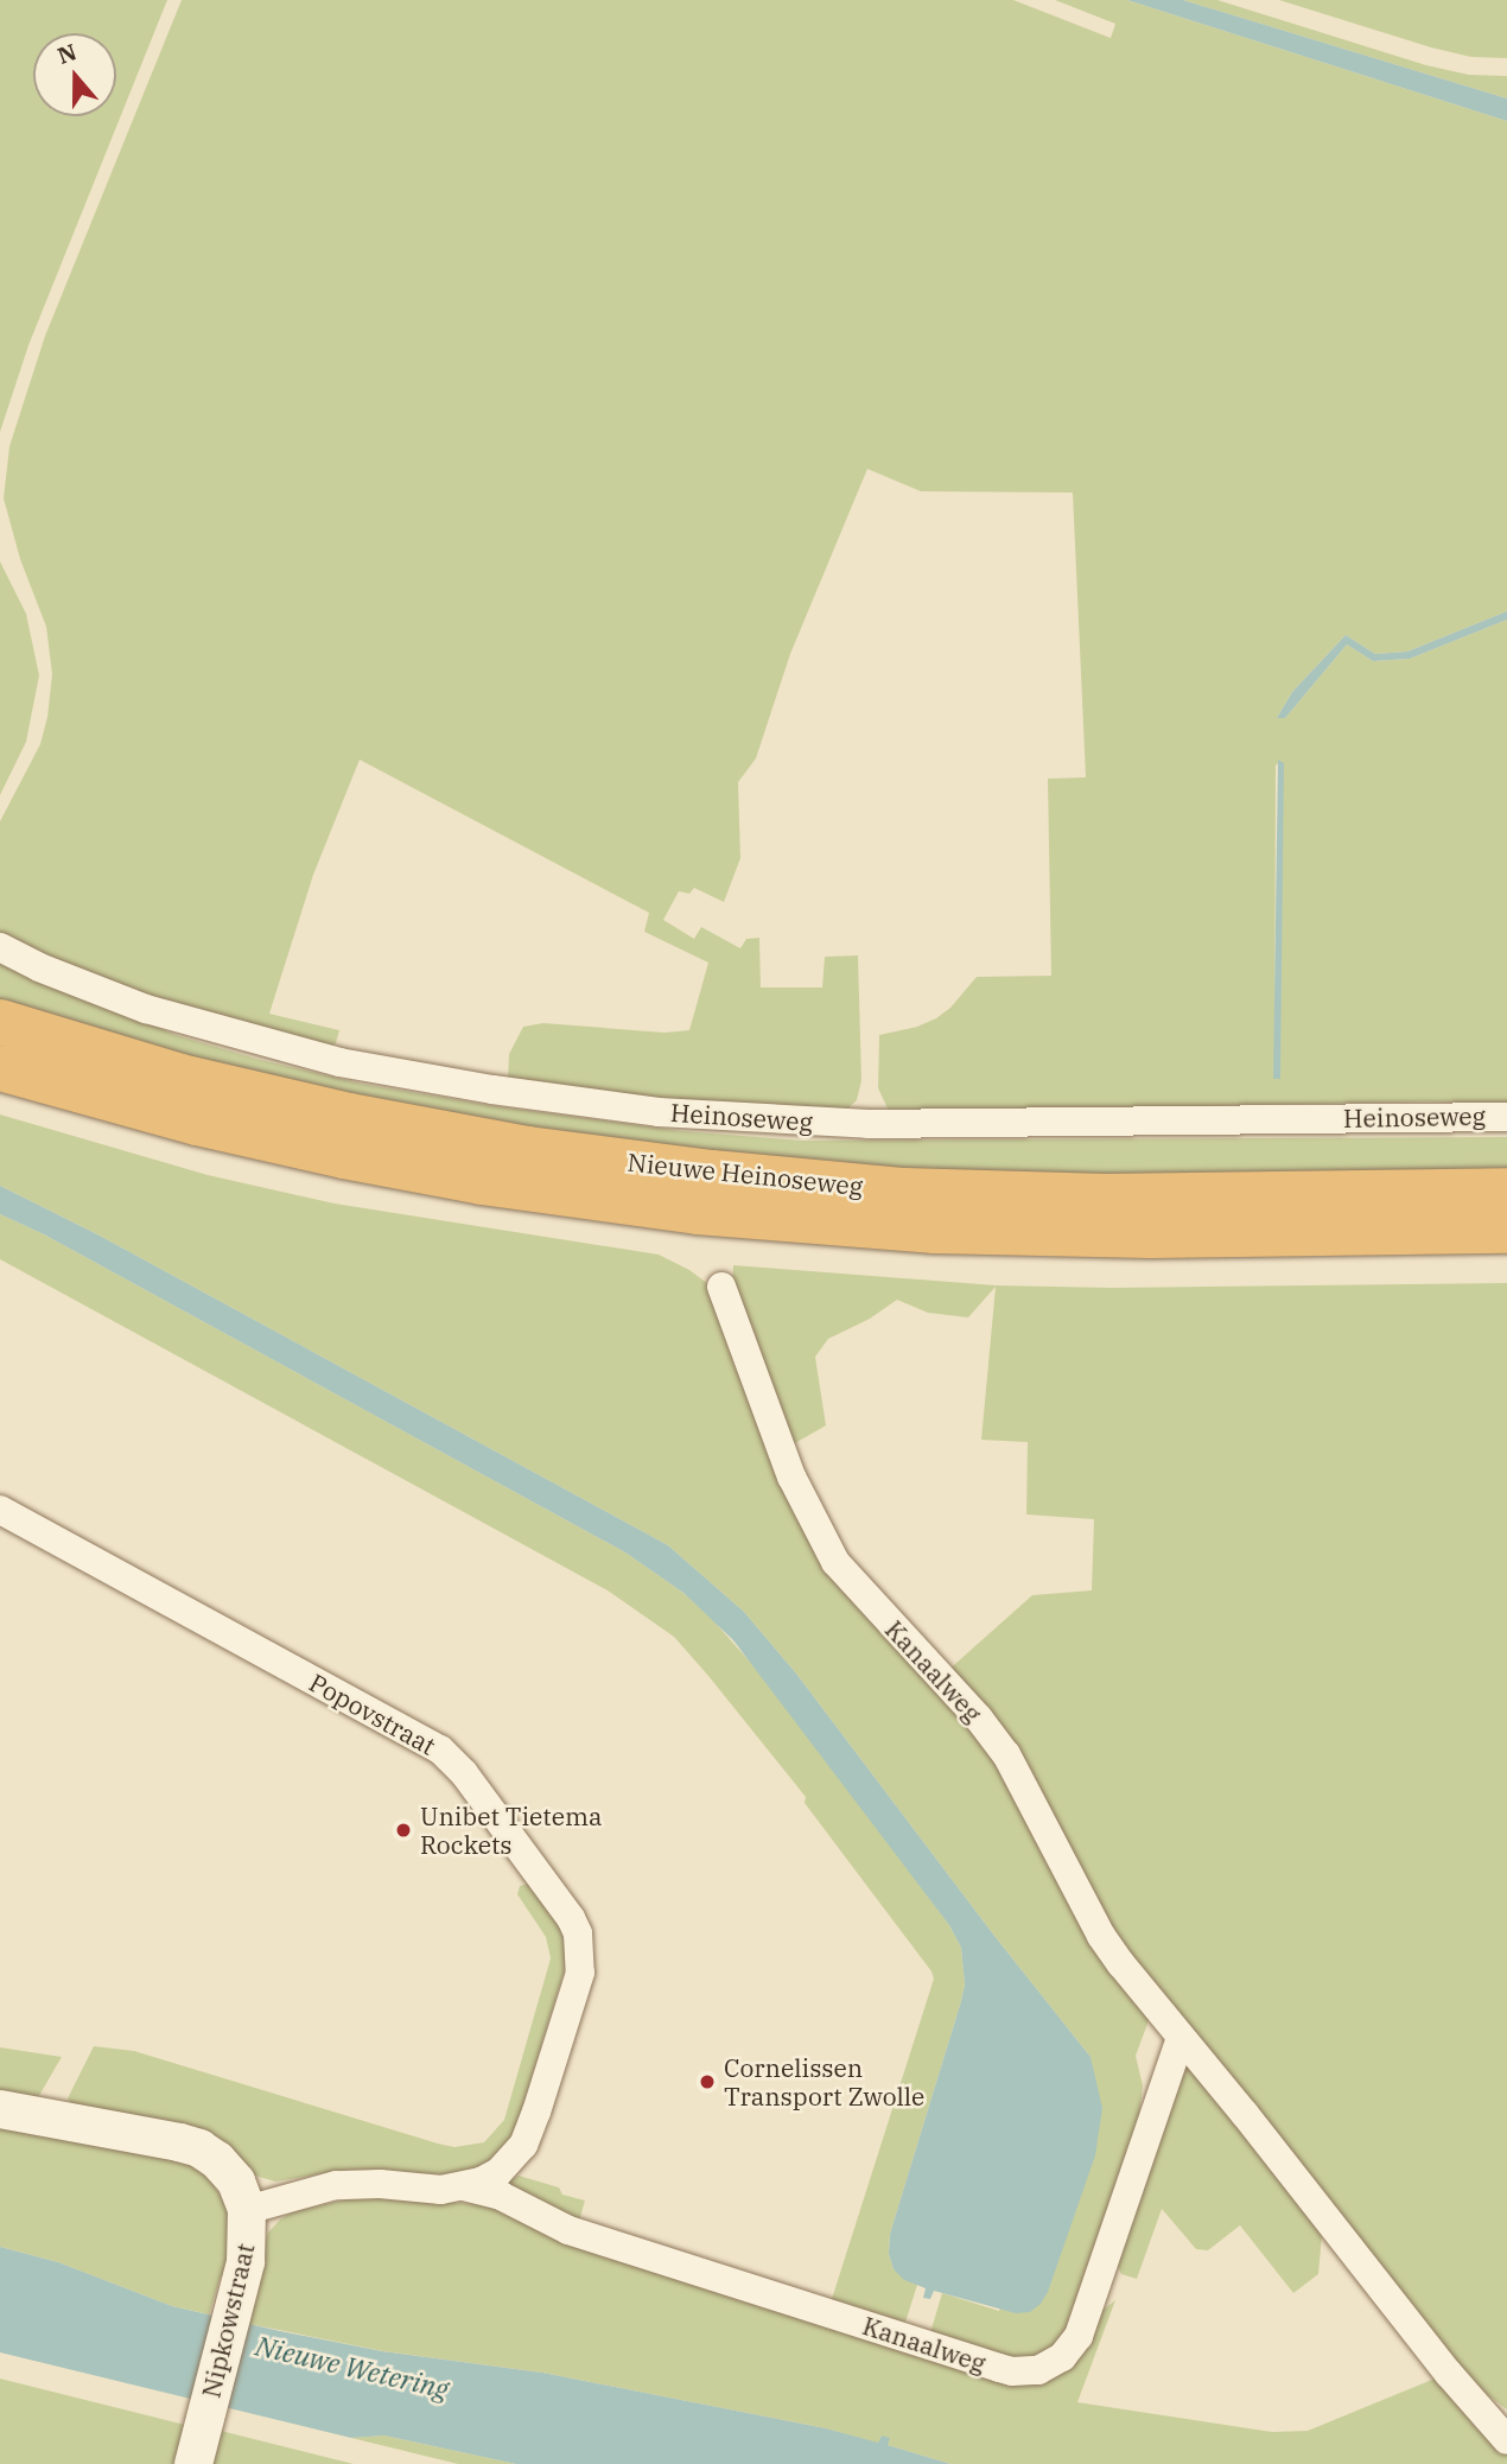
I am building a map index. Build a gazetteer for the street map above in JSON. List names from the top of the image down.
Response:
{
  "streets": {
    "highway": ["Nieuwe Heinoseweg"],
    "street": [
      "Heinoseweg",
      "Kanaalweg",
      "Popovstraat",
      "Nipkowstraat"
    ]
  },
  "crossings": [
    ["Kanaalweg", "Popovstraat"],
    ["Popovstraat", "Nipkowstraat"]
  ],
  "water": ["Nieuwe Wetering"],
  "places": ["Unibet Tietema Rockets", "Cornelissen Transport Zwolle"],
  "north": "top"
}
